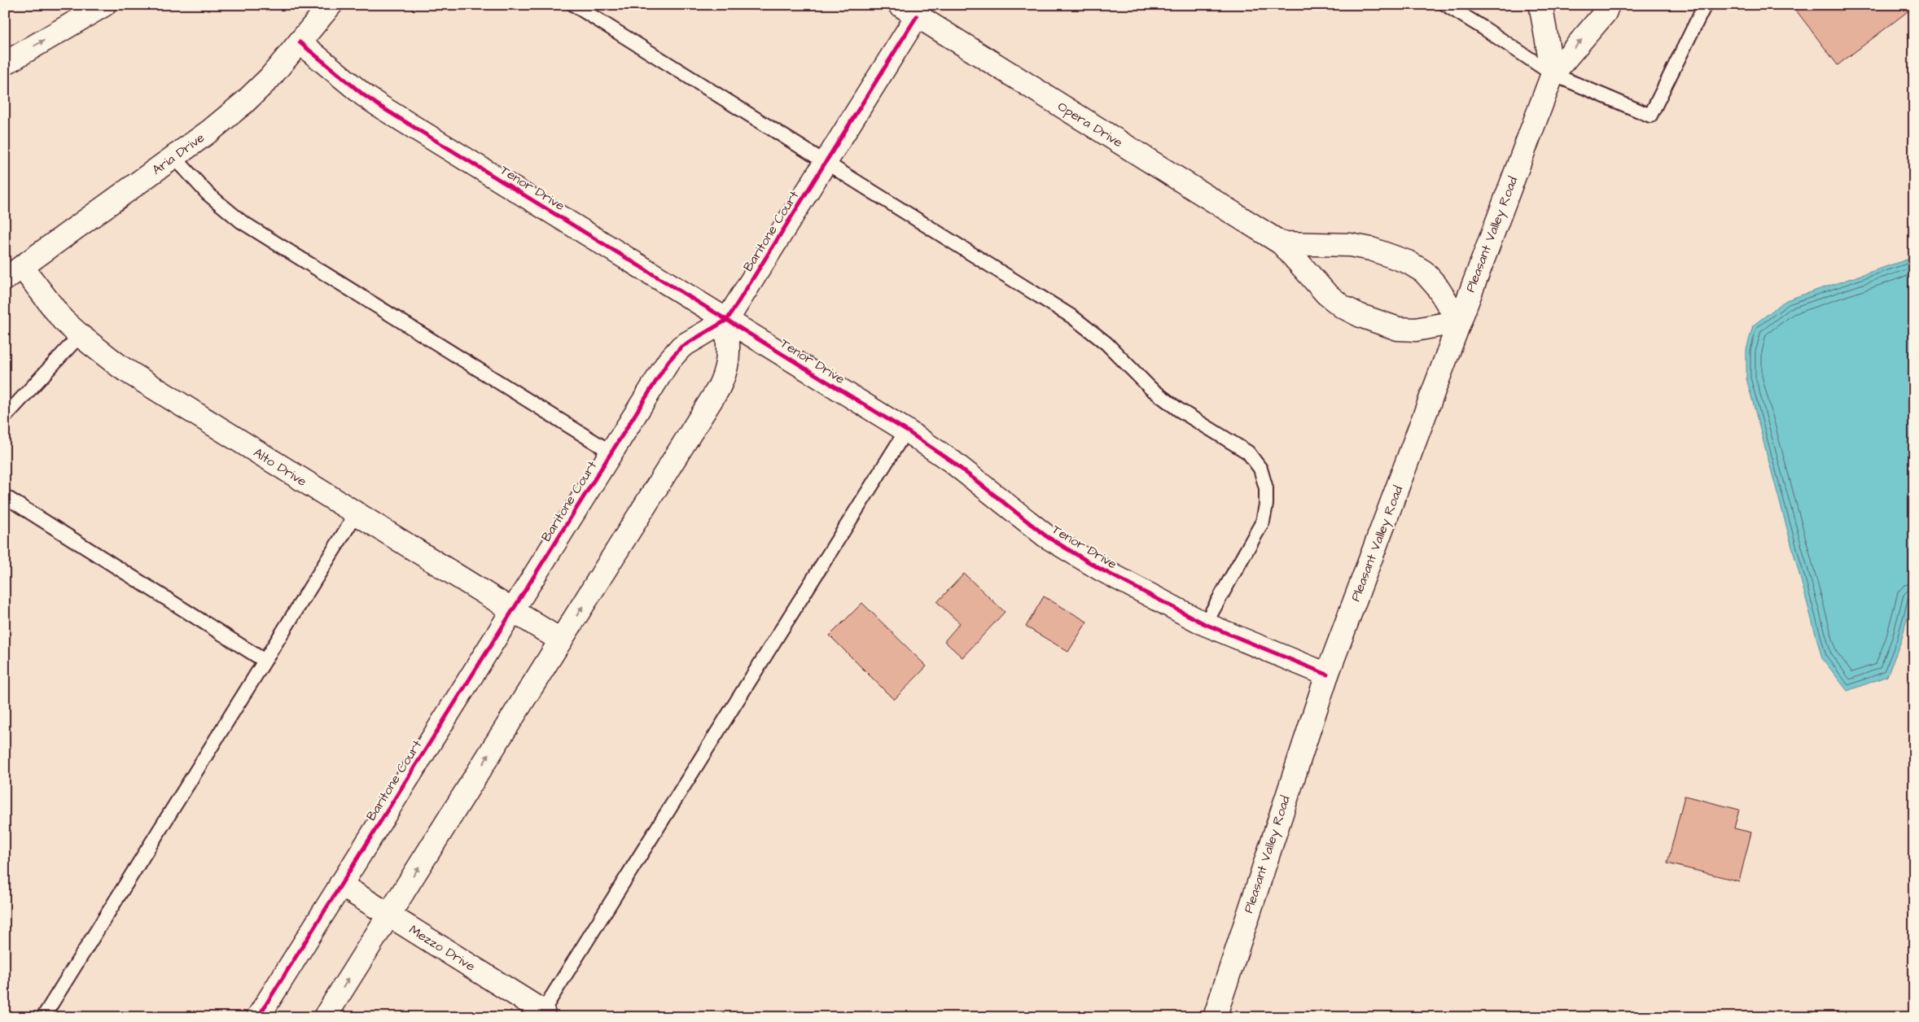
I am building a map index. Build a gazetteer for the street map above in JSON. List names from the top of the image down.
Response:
{
  "streets": {
    "main road": [
      "Opera Drive",
      "Aria Drive",
      "Tenor Drive",
      "Baritone Court",
      "Pleasant Valley Road",
      "Alto Drive",
      "Mezzo Drive"
    ]
  },
  "crossings": [
    ["Opera Drive", "Baritone Court"],
    ["Opera Drive", "Pleasant Valley Road"],
    ["Aria Drive", "Tenor Drive"],
    ["Aria Drive", "Alto Drive"],
    ["Tenor Drive", "Baritone Court"],
    ["Tenor Drive", "Pleasant Valley Road"],
    ["Baritone Court", "Alto Drive"],
    ["Baritone Court", "Mezzo Drive"]
  ]
}
